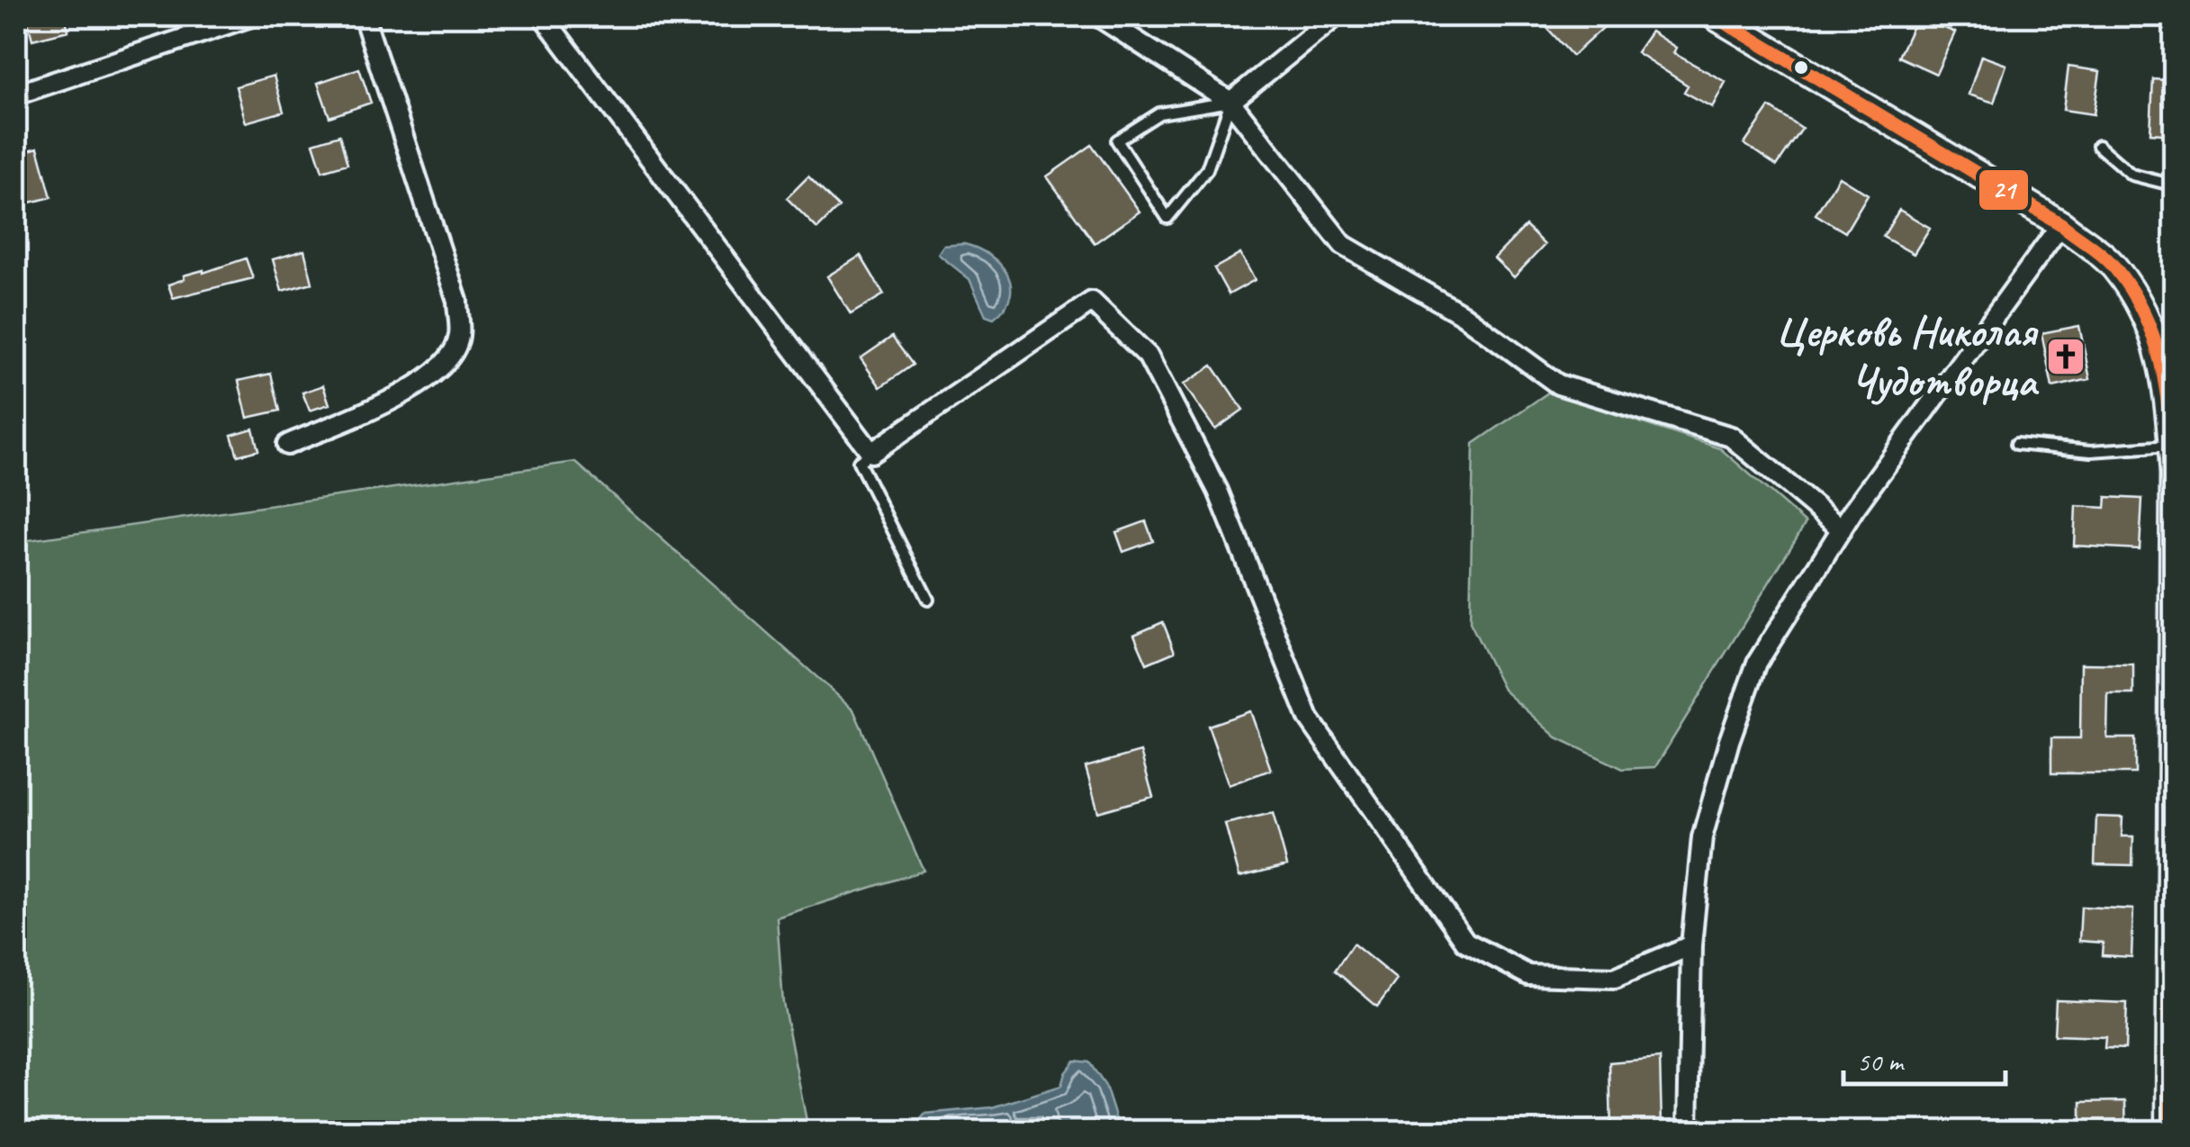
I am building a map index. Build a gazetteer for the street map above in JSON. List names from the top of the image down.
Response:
{
  "places": {
    "church": ["Церковь Николая Чудотворца"]
  },
  "lines": ["transit line 21"],
  "scale_bar": "50 m"
}
